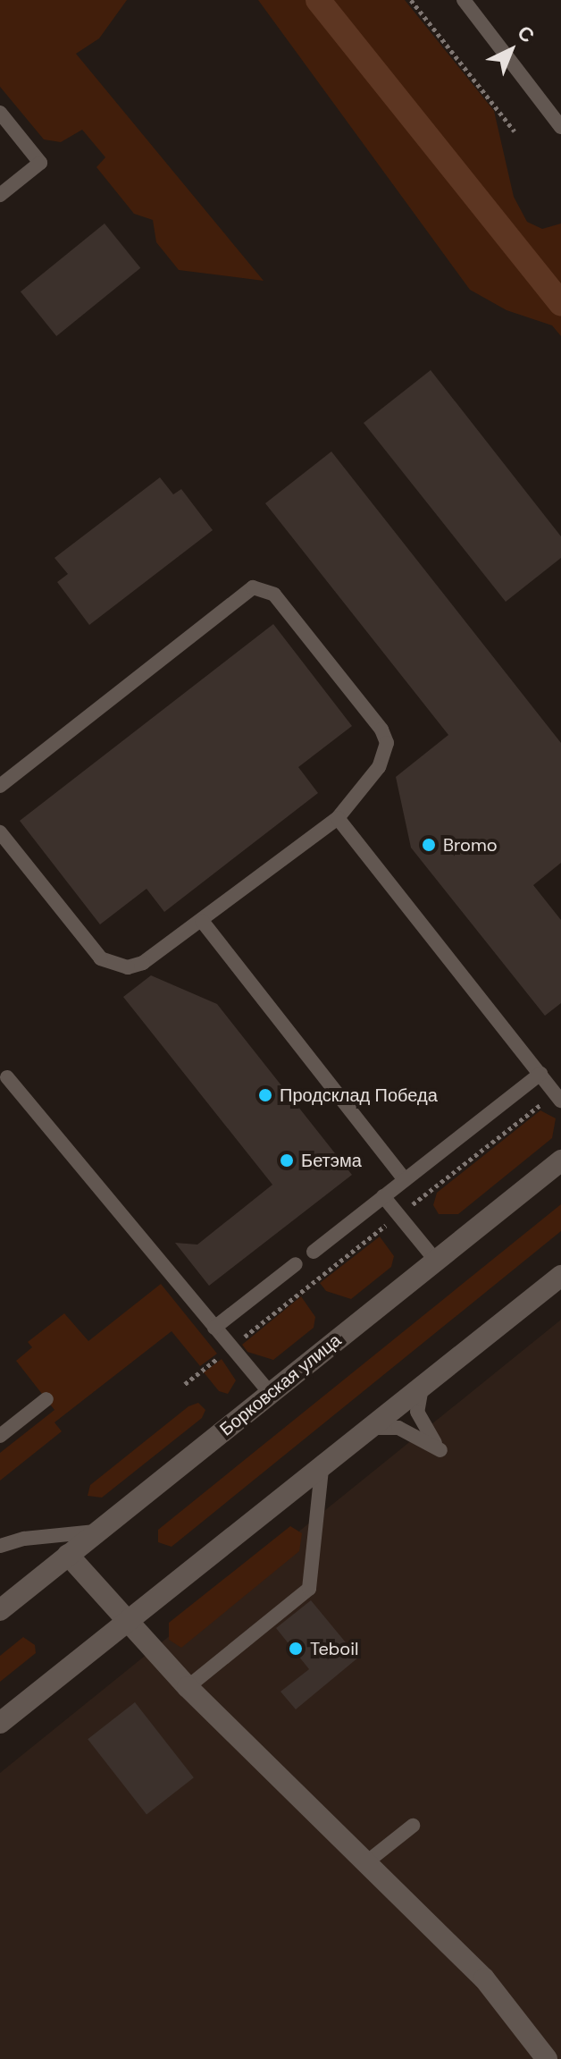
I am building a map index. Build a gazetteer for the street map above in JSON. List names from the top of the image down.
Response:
{
  "streets": {
    "main road": ["Борковская улица"]
  },
  "places": [
    "Bromo",
    "Продсклад Победа",
    "Бетэма",
    "Teboil"
  ],
  "north": "top right"
}
